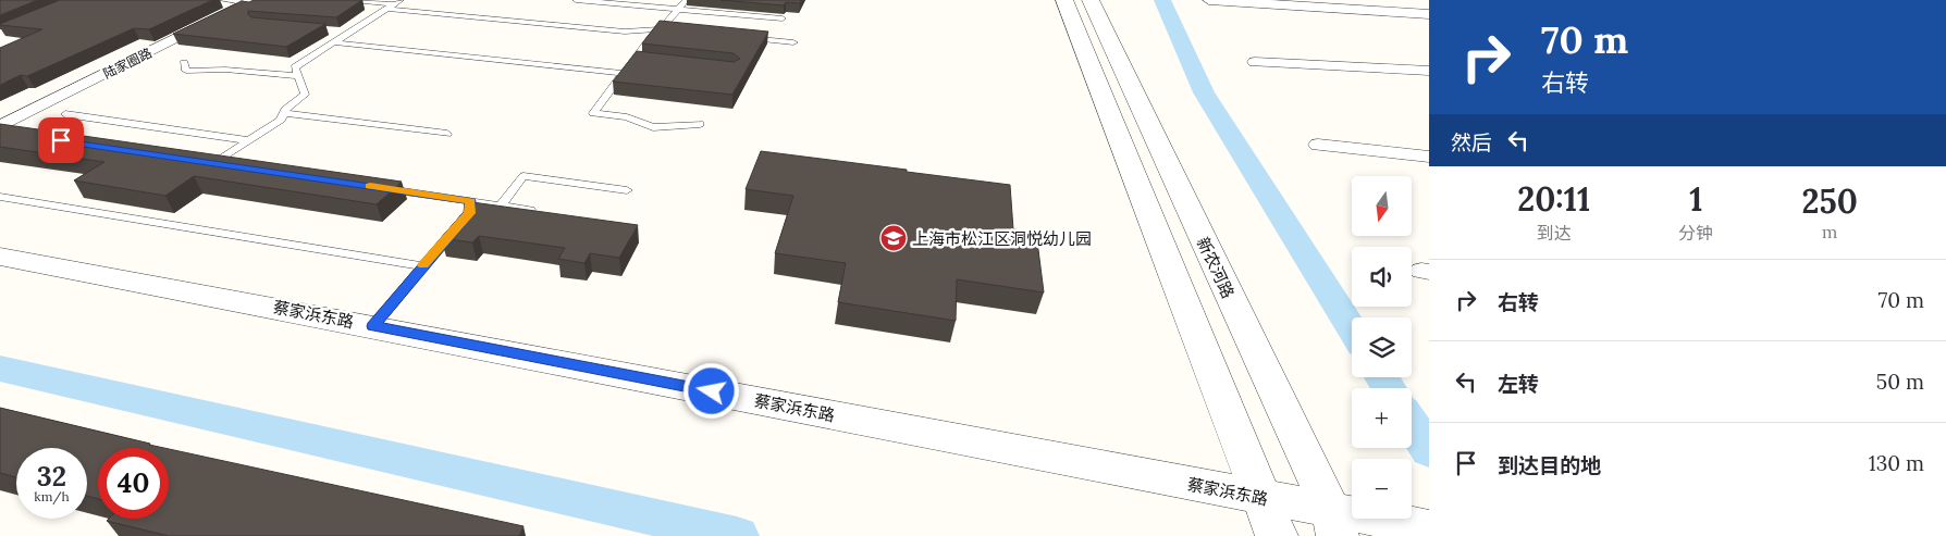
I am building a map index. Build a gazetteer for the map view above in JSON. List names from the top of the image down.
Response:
{
  "streets": {
    "street": ["陆家圈路", "新农河路", "蔡家浜东路"]
  },
  "crossings": [
    ["新农河路", "蔡家浜东路"]
  ],
  "places": {
    "school or university": ["上海市松江区洞悦幼儿园"]
  },
  "north": "bottom",
  "page": {
    "turn": ["70 m", "右转"],
    "then": "然后",
    "eta": [
      "20:11",
      "到达",
      "1",
      "分钟",
      "250",
      "m"
    ],
    "map_buttons": ["+", "−"],
    "list": [
      {
        "name": "右转",
        "value": "70 m"
      },
      {
        "name": "左转",
        "value": "50 m"
      },
      {
        "name": "到达目的地",
        "value": "130 m"
      }
    ],
    "speed": "32 km/h",
    "limit": "40"
  }
}
